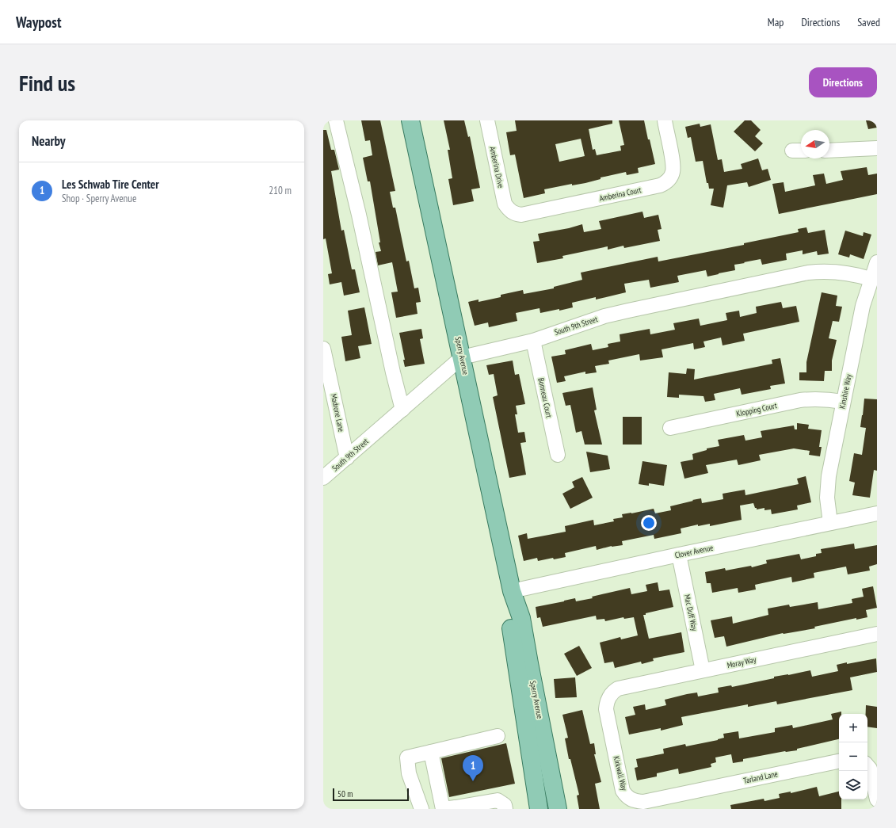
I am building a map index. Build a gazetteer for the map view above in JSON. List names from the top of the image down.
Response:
{
  "streets": {
    "main road": ["Sperry Avenue"],
    "street": [
      "Amberina Drive",
      "Amberina Court",
      "South 9th Street",
      "Kinshire Way",
      "Bonneau Court",
      "Klopping Court",
      "Madrone Lane",
      "Clover Avenue",
      "Mac Duff Way",
      "Moray Way",
      "Kirkwall Way",
      "Tarland Lane"
    ]
  },
  "crossings": [
    ["Amberina Drive", "Amberina Court"],
    ["South 9th Street", "Sperry Avenue"],
    ["South 9th Street", "Kinshire Way"],
    ["South 9th Street", "Bonneau Court"],
    ["South 9th Street", "Madrone Lane"],
    ["Sperry Avenue", "Clover Avenue"],
    ["Kinshire Way", "Klopping Court"],
    ["Kinshire Way", "Clover Avenue"],
    ["Clover Avenue", "Mac Duff Way"],
    ["Mac Duff Way", "Moray Way"],
    ["Moray Way", "Kirkwall Way"],
    ["Kirkwall Way", "Tarland Lane"]
  ],
  "scale_bar": "50 m",
  "north": "left",
  "page": {
    "header": "Waypost",
    "nav": ["Map", "Directions", "Saved"],
    "buttons": "Directions",
    "title": "Find us",
    "heading": "Nearby",
    "list": [
      {
        "mark": "1",
        "name": "Les Schwab Tire Center",
        "note": "Shop · Sperry Avenue",
        "value": "210 m"
      }
    ],
    "map_buttons": ["+", "−"],
    "pins": "1",
    "scale": "50 m"
  }
}
